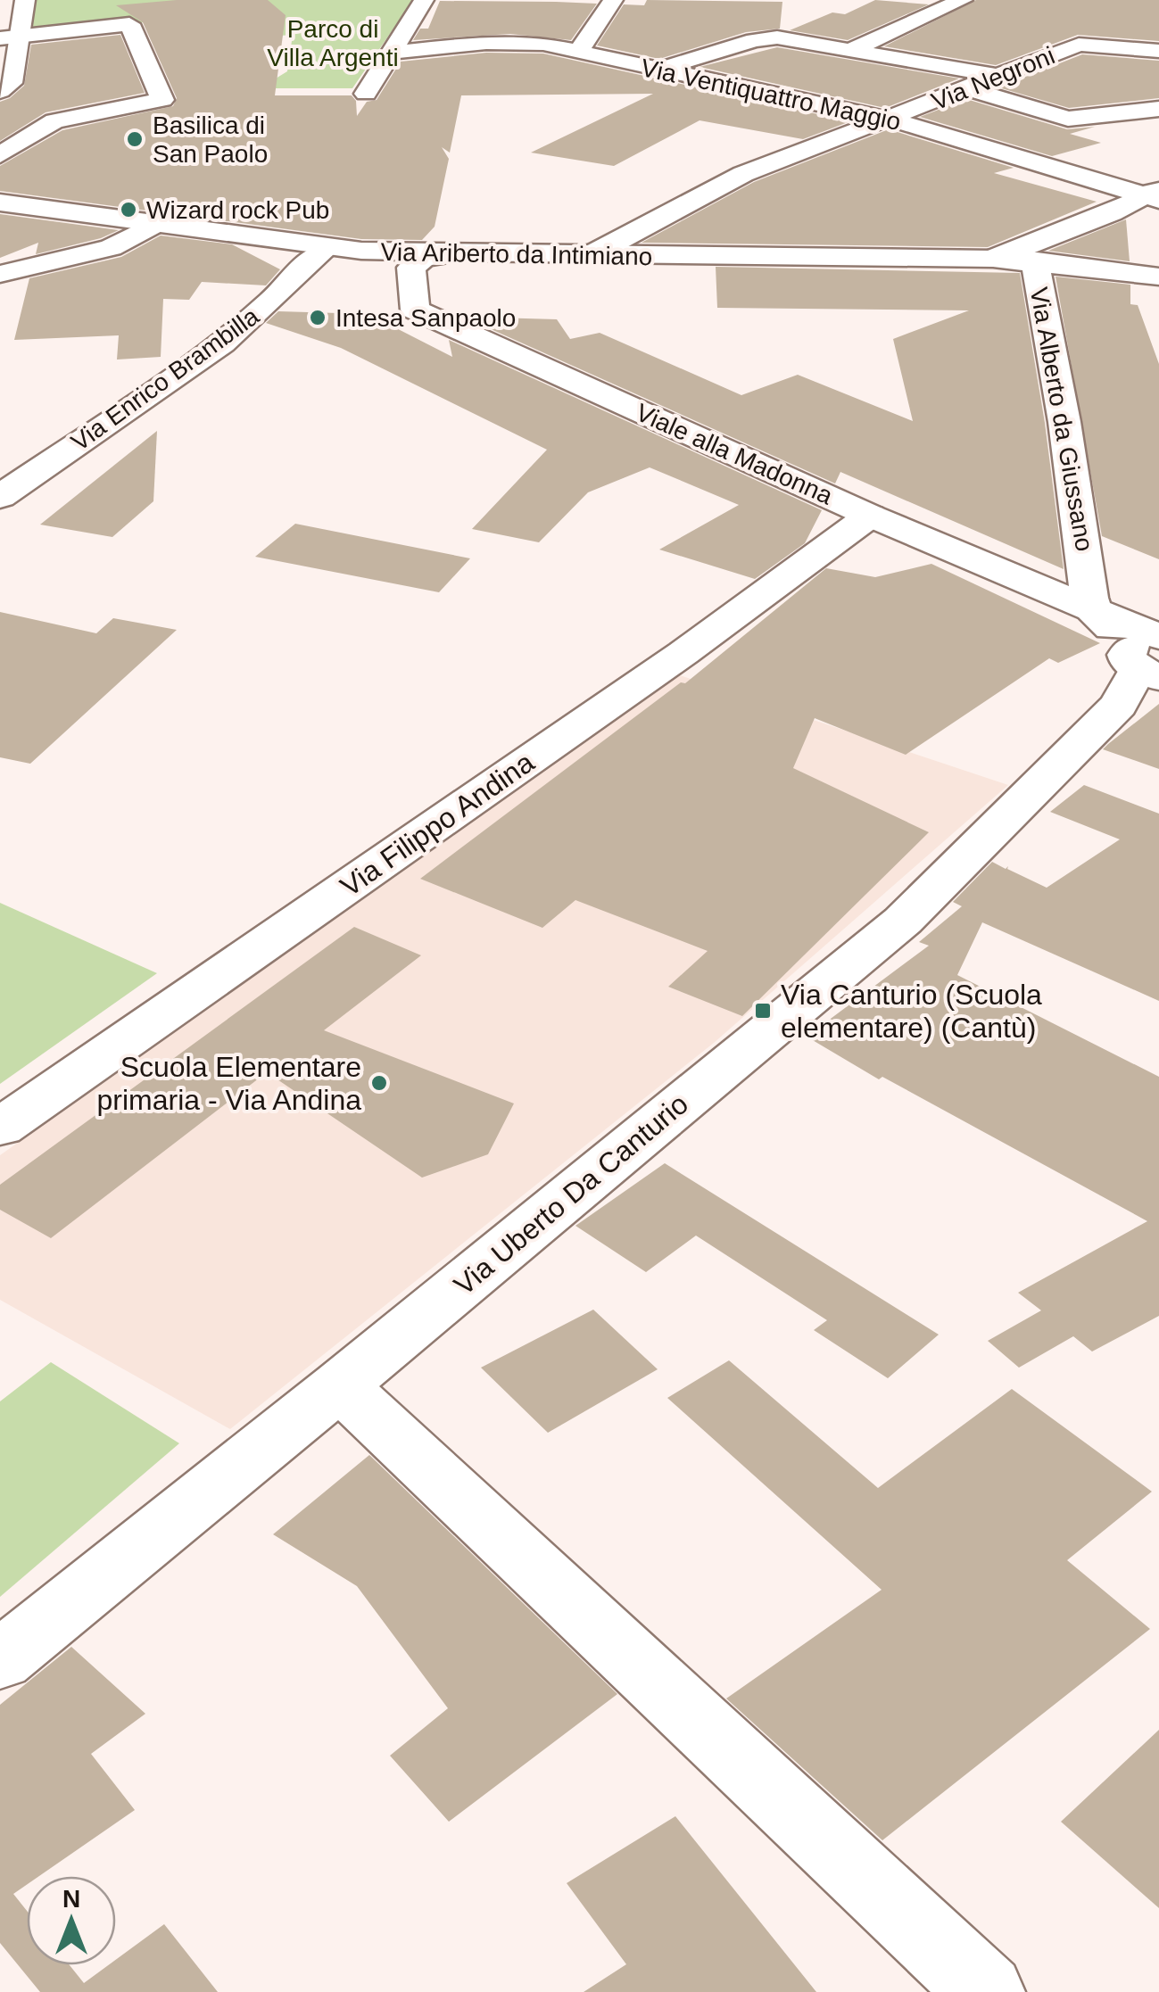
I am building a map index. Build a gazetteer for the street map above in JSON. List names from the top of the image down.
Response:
{
  "streets": {
    "street": [
      "Via Negroni",
      "Via Ventiquattro Maggio",
      "Via Ariberto da Intimiano",
      "Via Enrico Brambilla",
      "Via Alberto da Giussano",
      "Viale alla Madonna",
      "Via Filippo Andina",
      "Via Uberto Da Canturio"
    ]
  },
  "crossings": [
    ["Via Negroni", "Via Ventiquattro Maggio"],
    ["Via Negroni", "Via Ariberto da Intimiano"],
    ["Via Ariberto da Intimiano", "Via Alberto da Giussano"],
    ["Via Alberto da Giussano", "Viale alla Madonna"],
    ["Viale alla Madonna", "Via Filippo Andina"]
  ],
  "parks": ["Parco di Villa Argenti"],
  "places": {
    "other": [
      "Basilica di San Paolo",
      "Wizard rock Pub",
      "Intesa Sanpaolo",
      "Scuola Elementare primaria - Via Andina"
    ],
    "transit": ["Via Canturio (Scuola elementare) (Cantù)"]
  },
  "north": "top"
}
